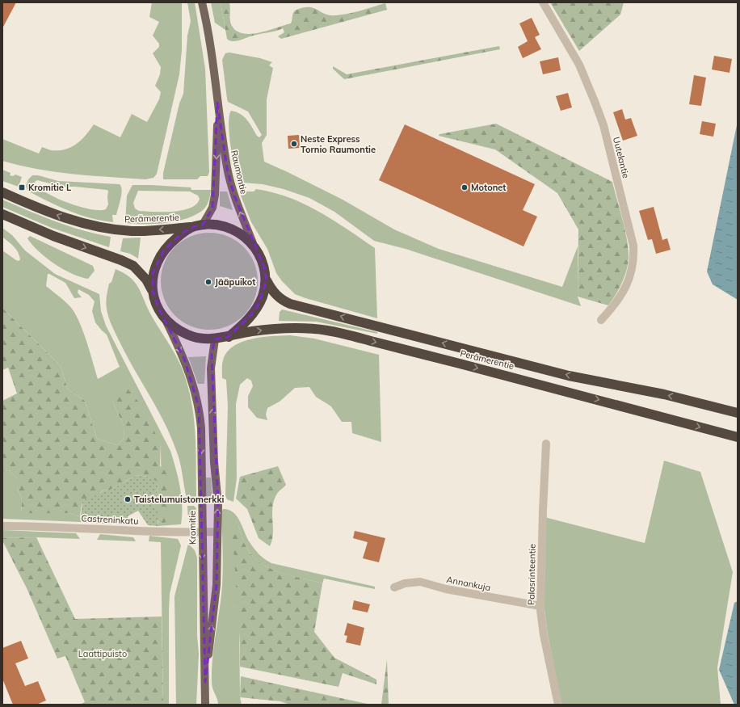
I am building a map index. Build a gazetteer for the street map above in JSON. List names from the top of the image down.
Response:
{
  "streets": {
    "highway": ["Perämerentie"],
    "main road": ["Raumontie", "Kromitie"],
    "street": [
      "Uutelantie",
      "Castreninkatu",
      "Palasrinteentie",
      "Annankuja"
    ]
  },
  "crossings": [
    ["Raumontie", "Perämerentie"],
    ["Raumontie", "Kromitie"],
    ["Perämerentie", "Kromitie"],
    ["Castreninkatu", "Kromitie"],
    ["Palasrinteentie", "Annankuja"]
  ],
  "parks": ["Laattipuisto"],
  "places": {
    "other": [
      "Neste Express Tornio Raumontie",
      "Motonet",
      "Jääpuikot",
      "Taistelumuistomerkki"
    ],
    "transit": ["Kromitie L"]
  }
}
